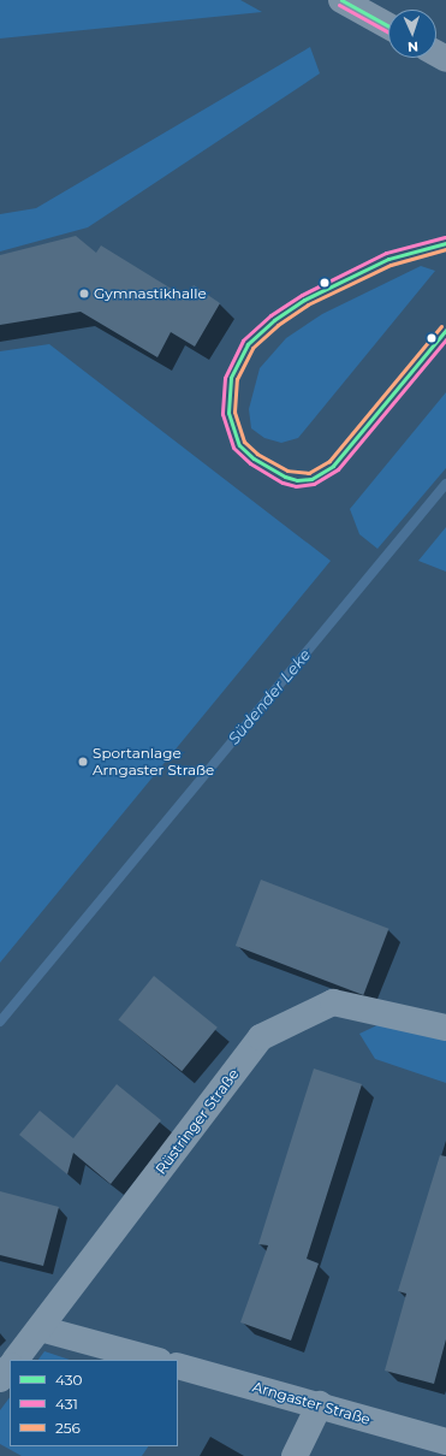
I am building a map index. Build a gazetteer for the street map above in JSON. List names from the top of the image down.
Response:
{
  "streets": {
    "street": ["Rüstringer Straße", "Arngaster Straße"]
  },
  "water": ["Südender Leke"],
  "places": ["Gymnastikhalle", "Sportanlage Arngaster Straße"],
  "lines": ["transit line 430", "transit line 431", "transit line 256"],
  "legend": ["430", "431", "256"],
  "north": "bottom"
}
